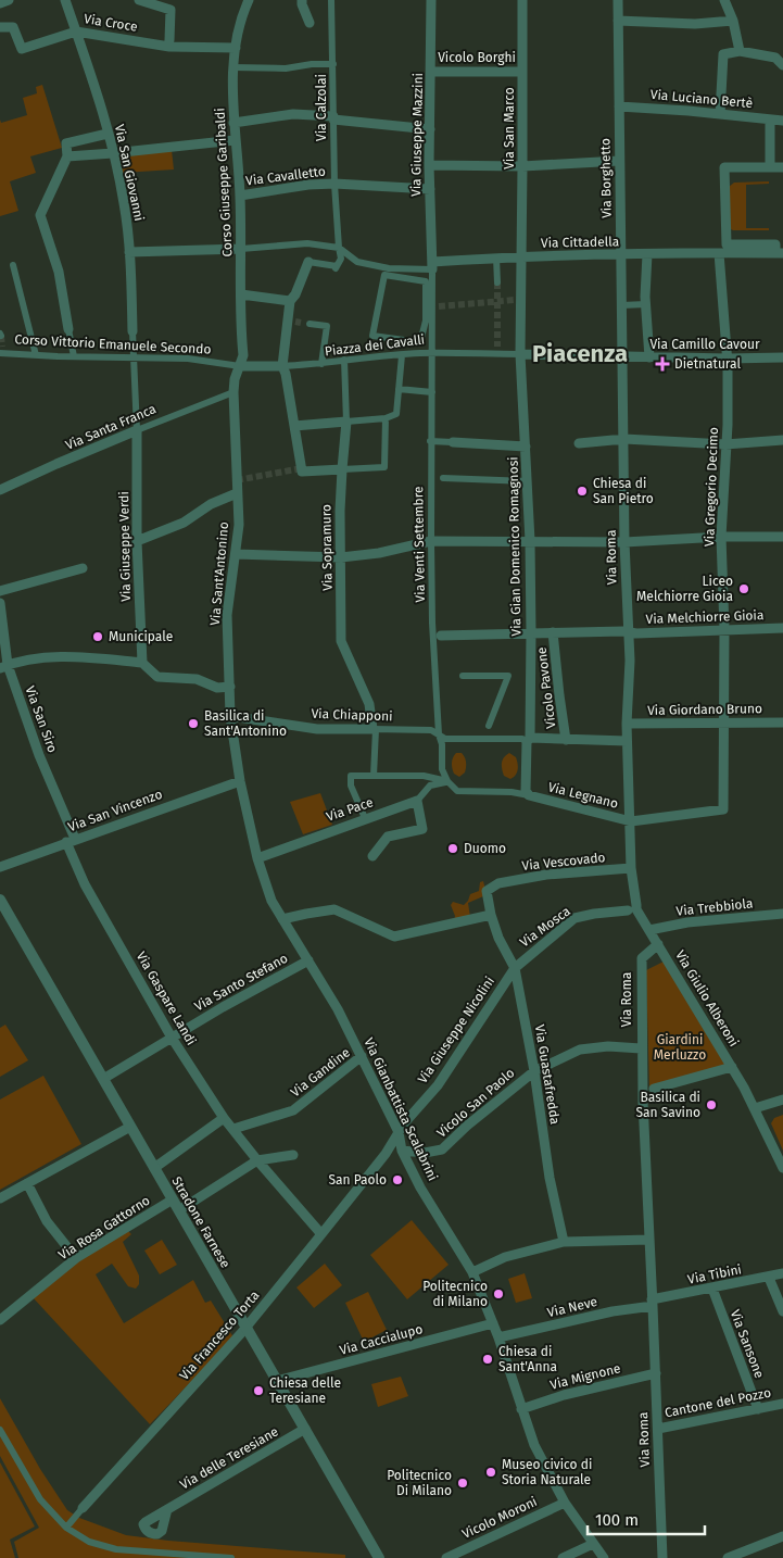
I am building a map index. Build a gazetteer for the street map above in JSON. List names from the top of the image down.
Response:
{
  "streets": {
    "street": [
      "Via Croce",
      "Vicolo Borghi",
      "Via Luciano Bertè",
      "Via Calzolai",
      "Via San Marco",
      "Via Giuseppe Mazzini",
      "Via San Giovanni",
      "Via Cavalletto",
      "Via Borghetto",
      "Corso Giuseppe Garibaldi",
      "Via Cittadella",
      "Corso Vittorio Emanuele Secondo",
      "Via Camillo Cavour",
      "Piazza dei Cavalli",
      "Via Santa Franca",
      "Via Gregorio Decimo",
      "Via Venti Settembre",
      "Via Giuseppe Verdi",
      "Via Gian Domenico Romagnosi",
      "Via Sopramuro",
      "Via Roma",
      "Via Sant'Antonino",
      "Via Melchiorre Gioia",
      "Vicolo Pavone",
      "Via Giordano Bruno",
      "Via Chiapponi",
      "Via San Siro",
      "Via Legnano",
      "Via Pace",
      "Via San Vincenzo",
      "Via Vescovado",
      "Via Trebbiola",
      "Via Mosca",
      "Via Santo Stefano",
      "Via Gaspare Landi",
      "Via Giulio Alberoni",
      "Via Giuseppe Nicolini",
      "Via Gandine",
      "Via Guastafredda",
      "Vicolo San Paolo",
      "Via Gianbattista Scalabrini",
      "Stradone Farnese",
      "Via Rosa Gattorno",
      "Via Tibini",
      "Via Neve",
      "Via Francesco Torta",
      "Via Caccialupo",
      "Via Sansone",
      "Via Mignone",
      "Cantone del Pozzo",
      "Via delle Teresiane",
      "Vicolo Moroni"
    ]
  },
  "crossings": [
    ["Via Croce", "Via San Giovanni"],
    ["Via Croce", "Corso Giuseppe Garibaldi"],
    ["Vicolo Borghi", "Via San Marco"],
    ["Vicolo Borghi", "Via Giuseppe Mazzini"],
    ["Via Luciano Bertè", "Via Borghetto"],
    ["Via Calzolai", "Via Cavalletto"],
    ["Via San Marco", "Via Cittadella"],
    ["Via San Marco", "Via Gian Domenico Romagnosi"],
    ["Via Giuseppe Mazzini", "Via Cavalletto"],
    ["Via Giuseppe Mazzini", "Via Cittadella"],
    ["Via Giuseppe Mazzini", "Piazza dei Cavalli"],
    ["Via San Giovanni", "Corso Vittorio Emanuele Secondo"],
    ["Via San Giovanni", "Via Santa Franca"],
    ["Via San Giovanni", "Via Giuseppe Verdi"],
    ["Via Cavalletto", "Corso Giuseppe Garibaldi"],
    ["Via Borghetto", "Via Cittadella"],
    ["Via Borghetto", "Via Camillo Cavour"],
    ["Via Borghetto", "Via Roma"],
    ["Corso Giuseppe Garibaldi", "Corso Vittorio Emanuele Secondo"],
    ["Corso Giuseppe Garibaldi", "Via Sant'Antonino"],
    ["Via Cittadella", "Piazza dei Cavalli"],
    ["Via Cittadella", "Via Gregorio Decimo"],
    ["Corso Vittorio Emanuele Secondo", "Piazza dei Cavalli"],
    ["Corso Vittorio Emanuele Secondo", "Via Sant'Antonino"],
    ["Via Camillo Cavour", "Piazza dei Cavalli"],
    ["Via Camillo Cavour", "Via Gregorio Decimo"],
    ["Via Camillo Cavour", "Via Venti Settembre"],
    ["Via Camillo Cavour", "Via Gian Domenico Romagnosi"],
    ["Via Camillo Cavour", "Via Roma"],
    ["Piazza dei Cavalli", "Via Venti Settembre"],
    ["Piazza dei Cavalli", "Via Sopramuro"],
    ["Via Santa Franca", "Via Giuseppe Verdi"],
    ["Via Santa Franca", "Via Sant'Antonino"],
    ["Via Gregorio Decimo", "Via Roma"],
    ["Via Gregorio Decimo", "Via Melchiorre Gioia"],
    ["Via Gregorio Decimo", "Via Giordano Bruno"],
    ["Via Gregorio Decimo", "Via Legnano"],
    ["Via Venti Settembre", "Via Melchiorre Gioia"],
    ["Via Venti Settembre", "Via Chiapponi"],
    ["Via Venti Settembre", "Via Pace"],
    ["Via Gian Domenico Romagnosi", "Via Melchiorre Gioia"],
    ["Via Gian Domenico Romagnosi", "Via Chiapponi"],
    ["Via Gian Domenico Romagnosi", "Via Legnano"],
    ["Via Sopramuro", "Via Chiapponi"],
    ["Via Roma", "Via Melchiorre Gioia"],
    ["Via Roma", "Via Giordano Bruno"],
    ["Via Roma", "Via Legnano"],
    ["Via Roma", "Via Vescovado"],
    ["Via Roma", "Via Trebbiola"],
    ["Via Roma", "Via Giulio Alberoni"],
    ["Via Roma", "Vicolo San Paolo"],
    ["Via Roma", "Via Tibini"],
    ["Via Roma", "Via Neve"],
    ["Via Roma", "Via Mignone"],
    ["Via Roma", "Cantone del Pozzo"],
    ["Via Sant'Antonino", "Via Gianbattista Scalabrini"],
    ["Via Melchiorre Gioia", "Vicolo Pavone"],
    ["Via Chiapponi", "Via Gianbattista Scalabrini"],
    ["Via San Siro", "Via San Vincenzo"],
    ["Via San Siro", "Via Gaspare Landi"],
    ["Via Pace", "Via Gianbattista Scalabrini"],
    ["Via San Vincenzo", "Via Gaspare Landi"],
    ["Via San Vincenzo", "Via Gianbattista Scalabrini"],
    ["Via Vescovado", "Via Guastafredda"],
    ["Via Mosca", "Via Giuseppe Nicolini"],
    ["Via Mosca", "Via Guastafredda"],
    ["Via Santo Stefano", "Via Gaspare Landi"],
    ["Via Santo Stefano", "Via Gianbattista Scalabrini"],
    ["Via Santo Stefano", "Stradone Farnese"],
    ["Via Gaspare Landi", "Via Gandine"],
    ["Via Gaspare Landi", "Via Francesco Torta"],
    ["Via Giuseppe Nicolini", "Via Guastafredda"],
    ["Via Giuseppe Nicolini", "Via Gianbattista Scalabrini"],
    ["Via Giuseppe Nicolini", "Via Francesco Torta"],
    ["Via Gandine", "Via Gianbattista Scalabrini"],
    ["Via Guastafredda", "Vicolo San Paolo"],
    ["Vicolo San Paolo", "Via Gianbattista Scalabrini"],
    ["Via Gianbattista Scalabrini", "Via Neve"],
    ["Via Gianbattista Scalabrini", "Via Caccialupo"],
    ["Via Gianbattista Scalabrini", "Via Mignone"],
    ["Via Gianbattista Scalabrini", "Vicolo Moroni"],
    ["Stradone Farnese", "Via Rosa Gattorno"],
    ["Stradone Farnese", "Via Francesco Torta"],
    ["Stradone Farnese", "Via Caccialupo"],
    ["Stradone Farnese", "Via delle Teresiane"],
    ["Via Tibini", "Via Neve"],
    ["Via Tibini", "Via Sansone"],
    ["Via Sansone", "Cantone del Pozzo"]
  ],
  "districts": ["Piacenza"],
  "parks": ["Giardini Merluzzo"],
  "places": {
    "health": ["Dietnatural"],
    "other": [
      "Chiesa di San Pietro",
      "Liceo Melchiorre Gioia",
      "Municipale",
      "Basilica di Sant'Antonino",
      "Duomo",
      "Basilica di San Savino",
      "San Paolo",
      "Politecnico di Milano",
      "Chiesa di Sant'Anna",
      "Chiesa delle Teresiane",
      "Museo civico di Storia Naturale",
      "Politecnico Di Milano"
    ]
  },
  "scale_bar": "100 m"
}
